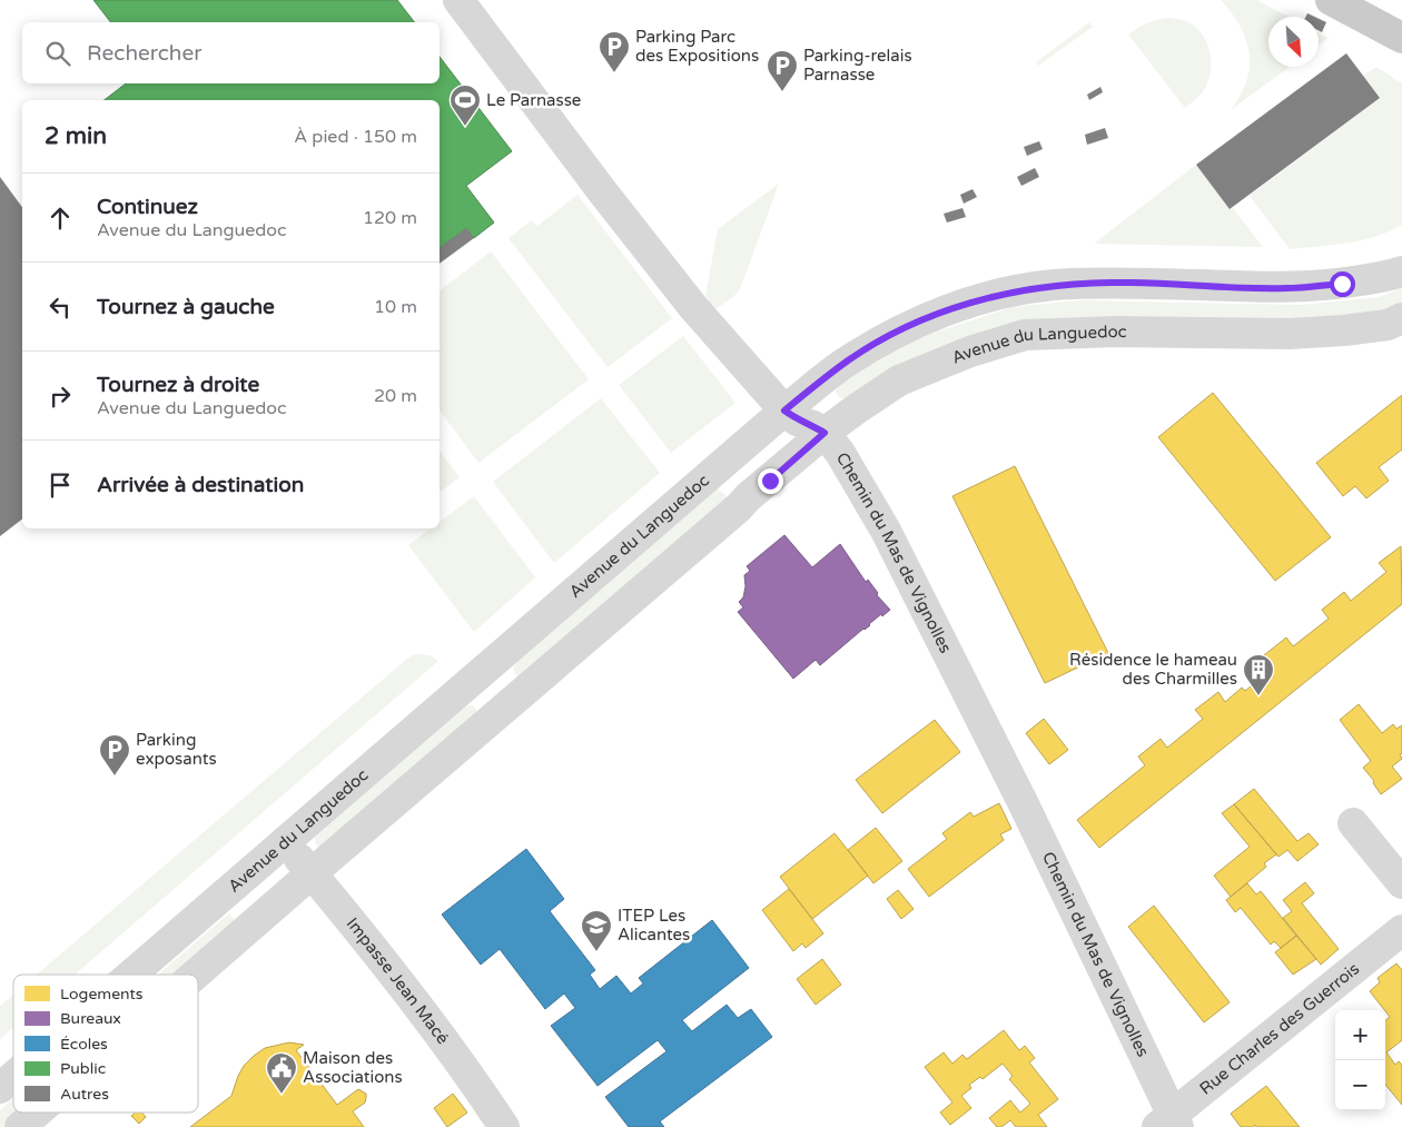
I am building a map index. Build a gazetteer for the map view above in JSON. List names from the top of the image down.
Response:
{
  "streets": {
    "street": [
      "Avenue du Languedoc",
      "Chemin du Mas de Vignolles",
      "Impasse Jean Macé",
      "Rue Charles des Guerrois"
    ]
  },
  "crossings": [
    ["Avenue du Languedoc", "Chemin du Mas de Vignolles"],
    ["Avenue du Languedoc", "Impasse Jean Macé"],
    ["Chemin du Mas de Vignolles", "Rue Charles des Guerrois"]
  ],
  "places": {
    "parking": ["Parking Parc des Expositions", "Parking-relais Parnasse", "Parking exposants"],
    "sports": ["Le Parnasse"],
    "building": ["Résidence le hameau des Charmilles"],
    "school or university": ["ITEP Les Alicantes"],
    "public building": ["Maison des Associations"]
  },
  "legend": [
    "Logements",
    "Bureaux",
    "Écoles",
    "Public",
    "Autres"
  ],
  "north": "bottom right",
  "page": {
    "search": "Rechercher",
    "heading": ["2 min", "À pied · 150 m"],
    "list": [
      ["Continuez", "Avenue du Languedoc", "120 m"],
      ["Tournez à gauche", "10 m"],
      ["Tournez à droite", "Avenue du Languedoc", "20 m"],
      "Arrivée à destination"
    ],
    "map_buttons": ["+", "−"]
  }
}
